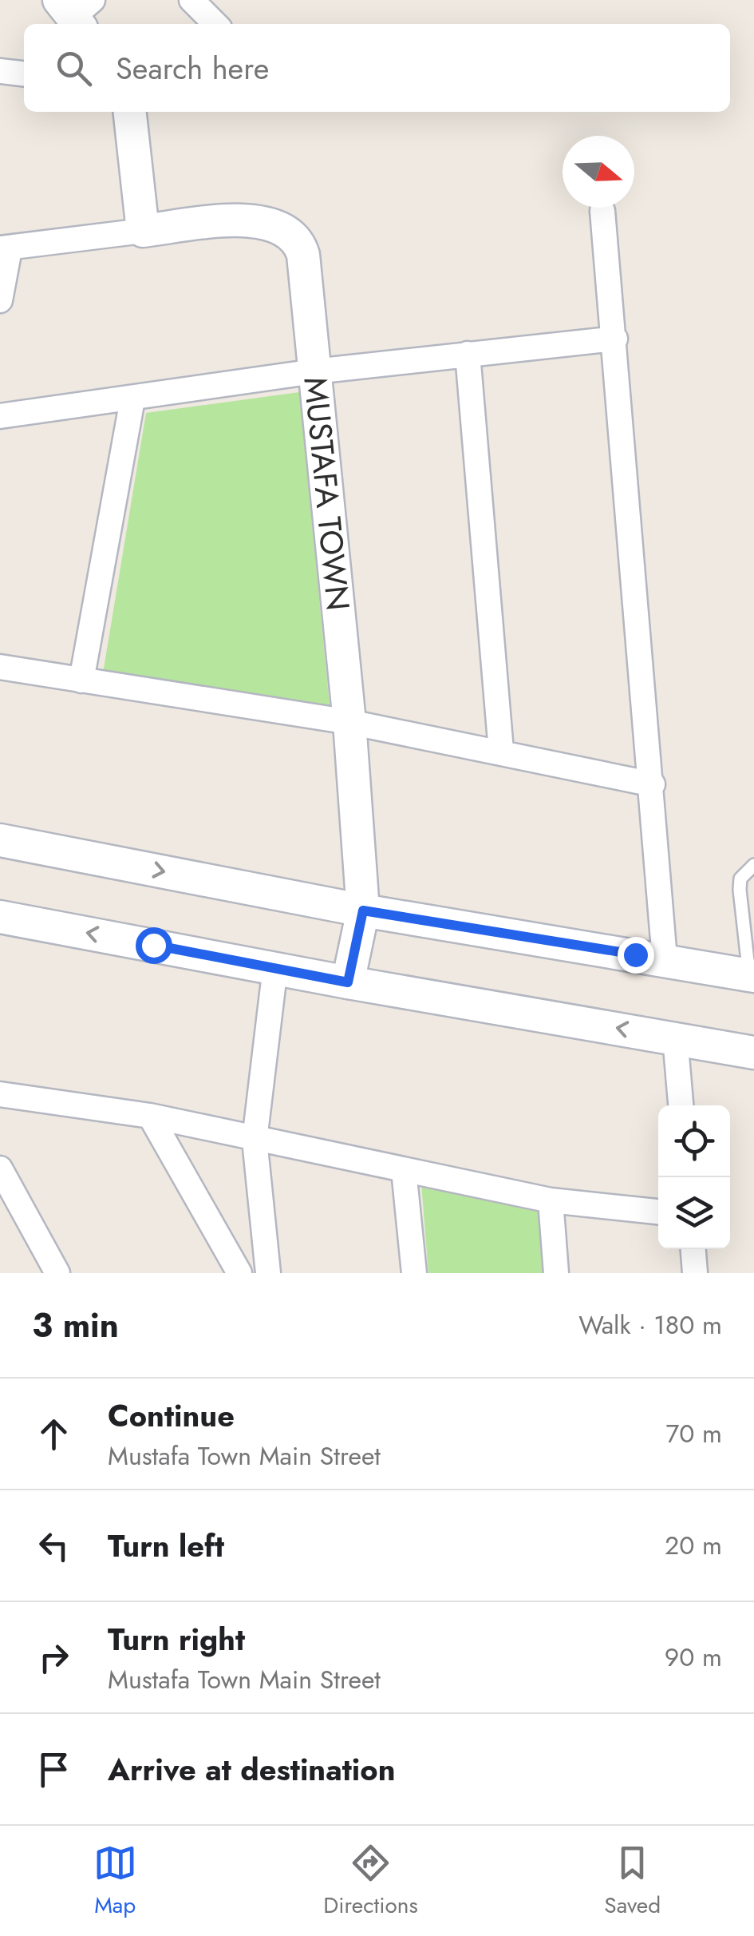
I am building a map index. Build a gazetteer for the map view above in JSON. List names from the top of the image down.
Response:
{
  "streets": {
    "street": ["MUSTAFA TOWN"]
  },
  "north": "right",
  "page": {
    "search": "Search here",
    "heading": ["3 min", "Walk · 180 m"],
    "list": [
      ["Continue", "Mustafa Town Main Street", "70 m"],
      ["Turn left", "20 m"],
      ["Turn right", "Mustafa Town Main Street", "90 m"],
      "Arrive at destination"
    ],
    "nav": ["Map", "Directions", "Saved"]
  }
}
